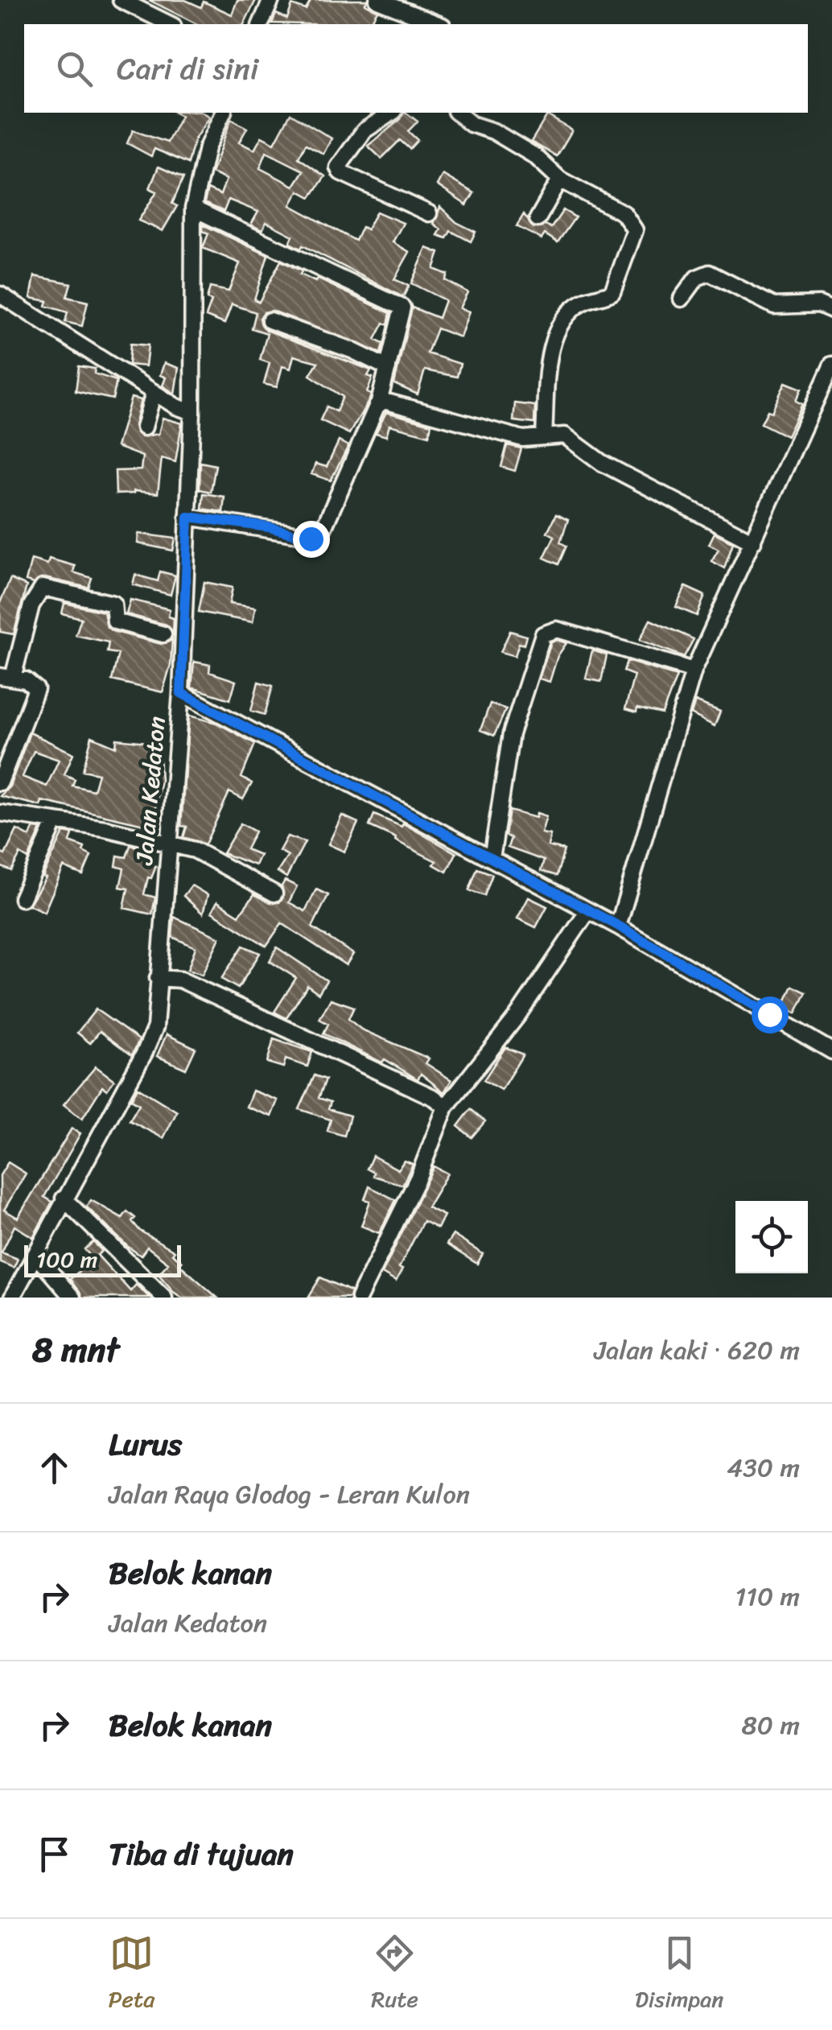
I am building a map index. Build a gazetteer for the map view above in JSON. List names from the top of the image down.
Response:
{
  "streets": {
    "street": ["Jalan Kedaton"]
  },
  "scale_bar": "100 m",
  "page": {
    "search": "Cari di sini",
    "scale": "100 m",
    "heading": ["8 mnt", "Jalan kaki · 620 m"],
    "list": [
      ["Lurus", "Jalan Raya Glodog - Leran Kulon", "430 m"],
      ["Belok kanan", "Jalan Kedaton", "110 m"],
      ["Belok kanan", "80 m"],
      "Tiba di tujuan"
    ],
    "nav": ["Peta", "Rute", "Disimpan"]
  }
}
